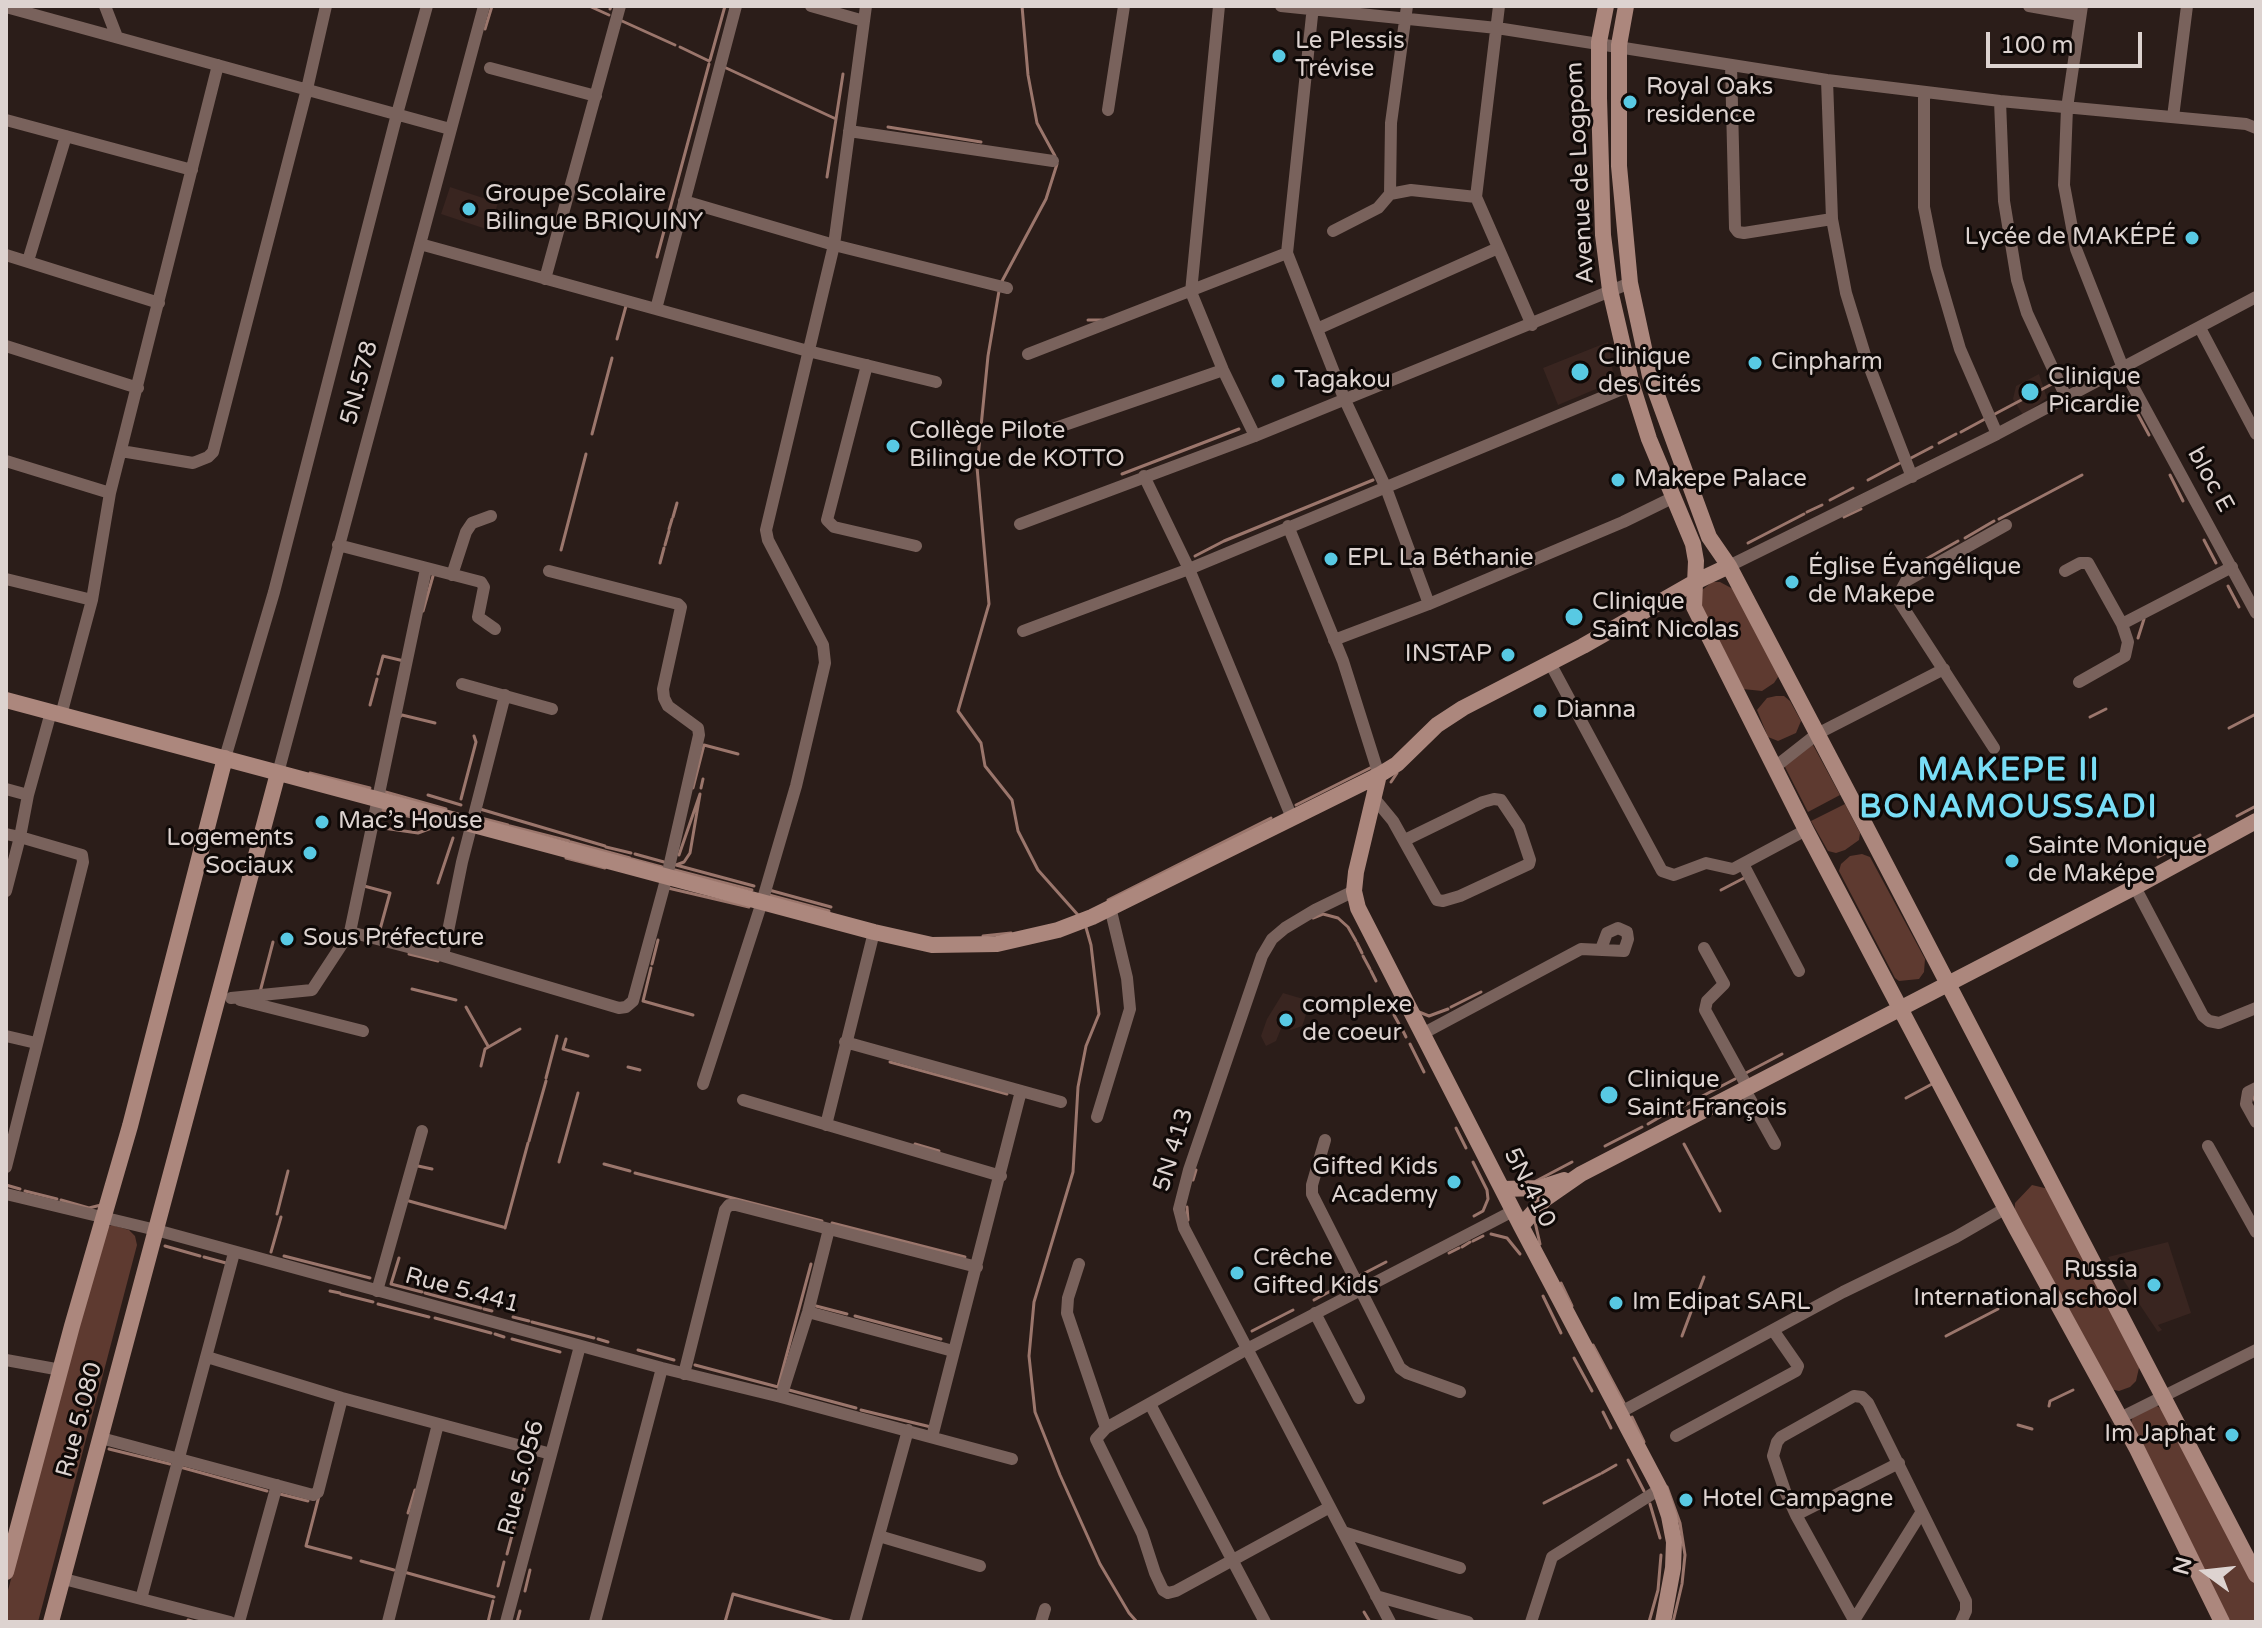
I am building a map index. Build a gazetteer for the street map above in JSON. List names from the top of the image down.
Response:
{
  "streets": {
    "main road": ["Avenue de Logpom", "5N.410", "Rue 5.080"],
    "street": [
      "5N.578",
      "bloc E",
      "5N 413",
      "Rue 5.441",
      "Rue 5.056"
    ]
  },
  "crossings": [
    ["5N.578", "Rue 5.080"],
    ["5N 413", "5N.410"],
    ["Rue 5.441", "Rue 5.080"],
    ["Rue 5.441", "Rue 5.056"]
  ],
  "districts": ["MAKEPE II BONAMOUSSADI"],
  "places": [
    "Le Plessis Trévise",
    "Royal Oaks residence",
    "Groupe Scolaire Bilingue BRIQUINY",
    "Lycée de MAKÉPÉ",
    "Cinpharm",
    "Clinique des Cités",
    "Tagakou",
    "Clinique Picardie",
    "Collège Pilote Bilingue de KOTTO",
    "Makepe Palace",
    "EPL La Béthanie",
    "Église Évangélique de Makepe",
    "Clinique Saint Nicolas",
    "INSTAP",
    "Dianna",
    "Mac’s House",
    "Logements Sociaux",
    "Sainte Monique de Maképe",
    "Sous Préfecture",
    "complexe de coeur",
    "Clinique Saint François",
    "Gifted Kids Academy",
    "Crêche Gifted Kids",
    "Russia International school",
    "Im Edipat SARL",
    "Im Japhat",
    "Hotel Campagne"
  ],
  "scale_bar": "100 m",
  "north": "left"
}
